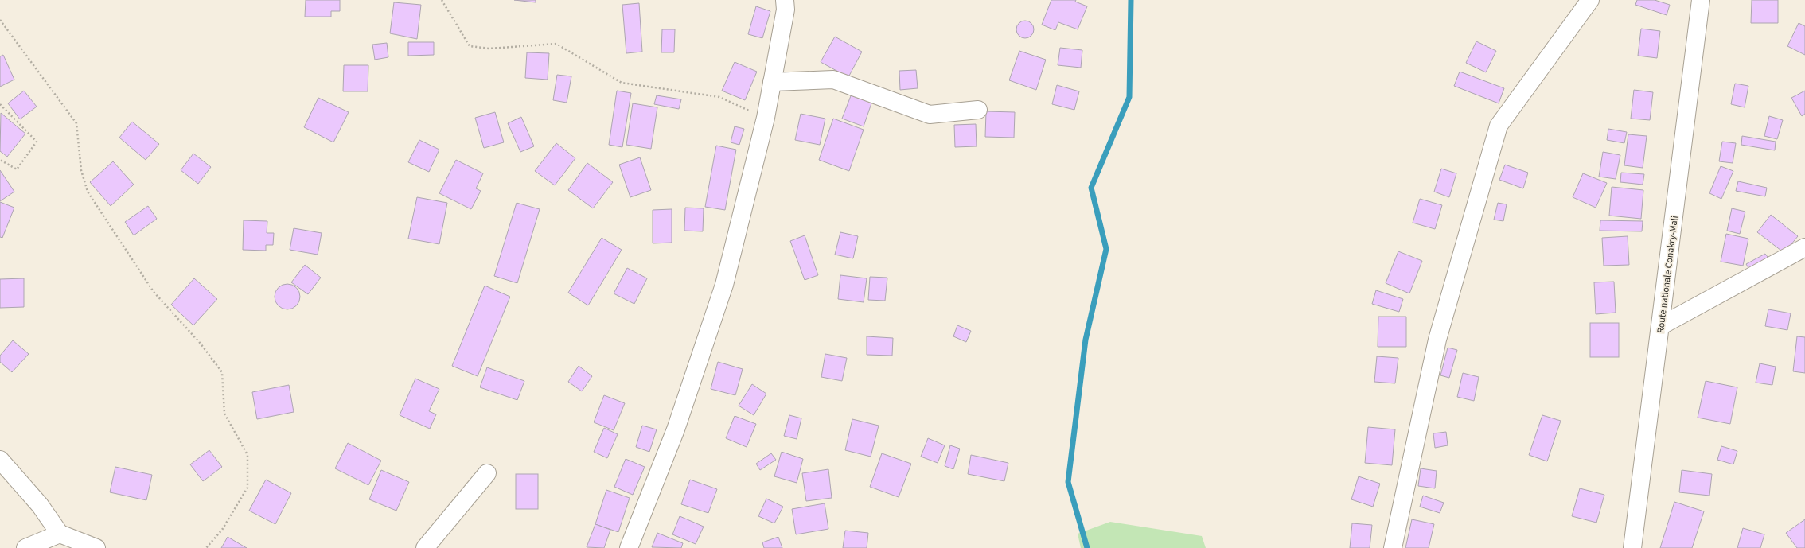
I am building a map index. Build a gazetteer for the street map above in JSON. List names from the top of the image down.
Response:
{
  "streets": {
    "main road": ["Route nationale Conakry-Mali"]
  }
}
